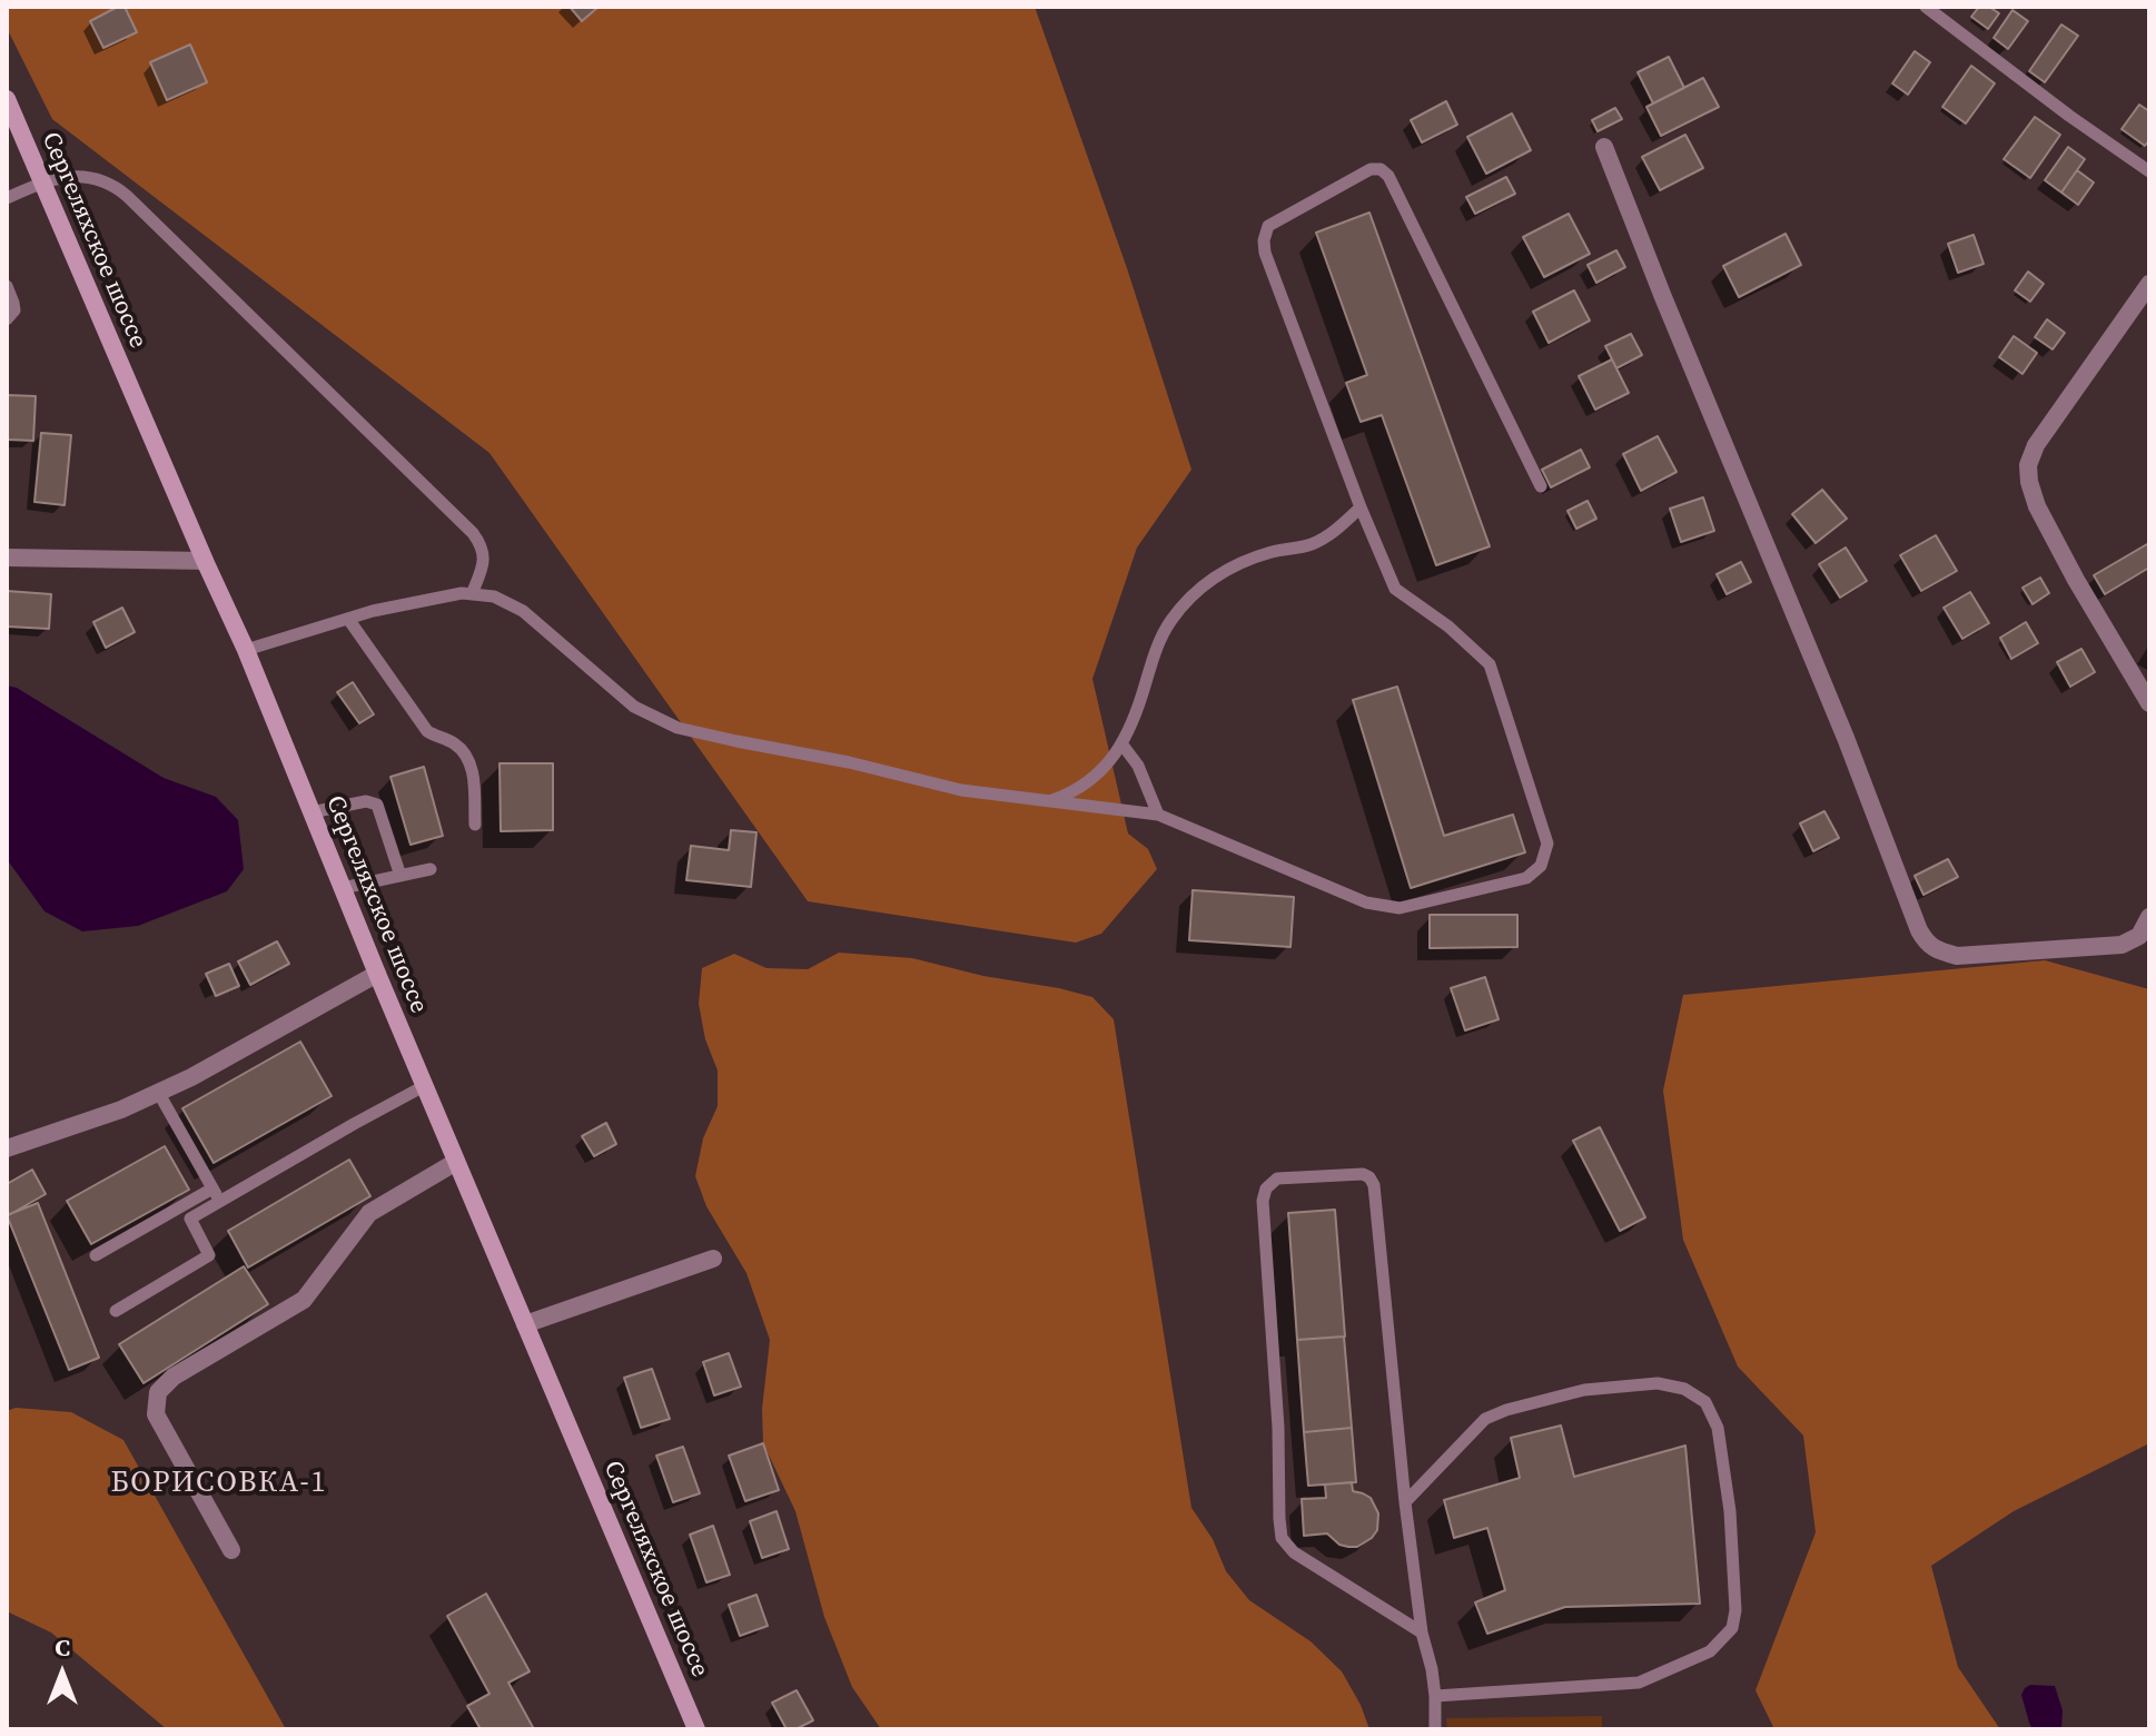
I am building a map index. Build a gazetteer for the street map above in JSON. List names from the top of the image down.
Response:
{
  "streets": {
    "main road": ["Сергеляхское шоссе"]
  },
  "districts": ["БОРИСОВКА-1"],
  "north": "top"
}
